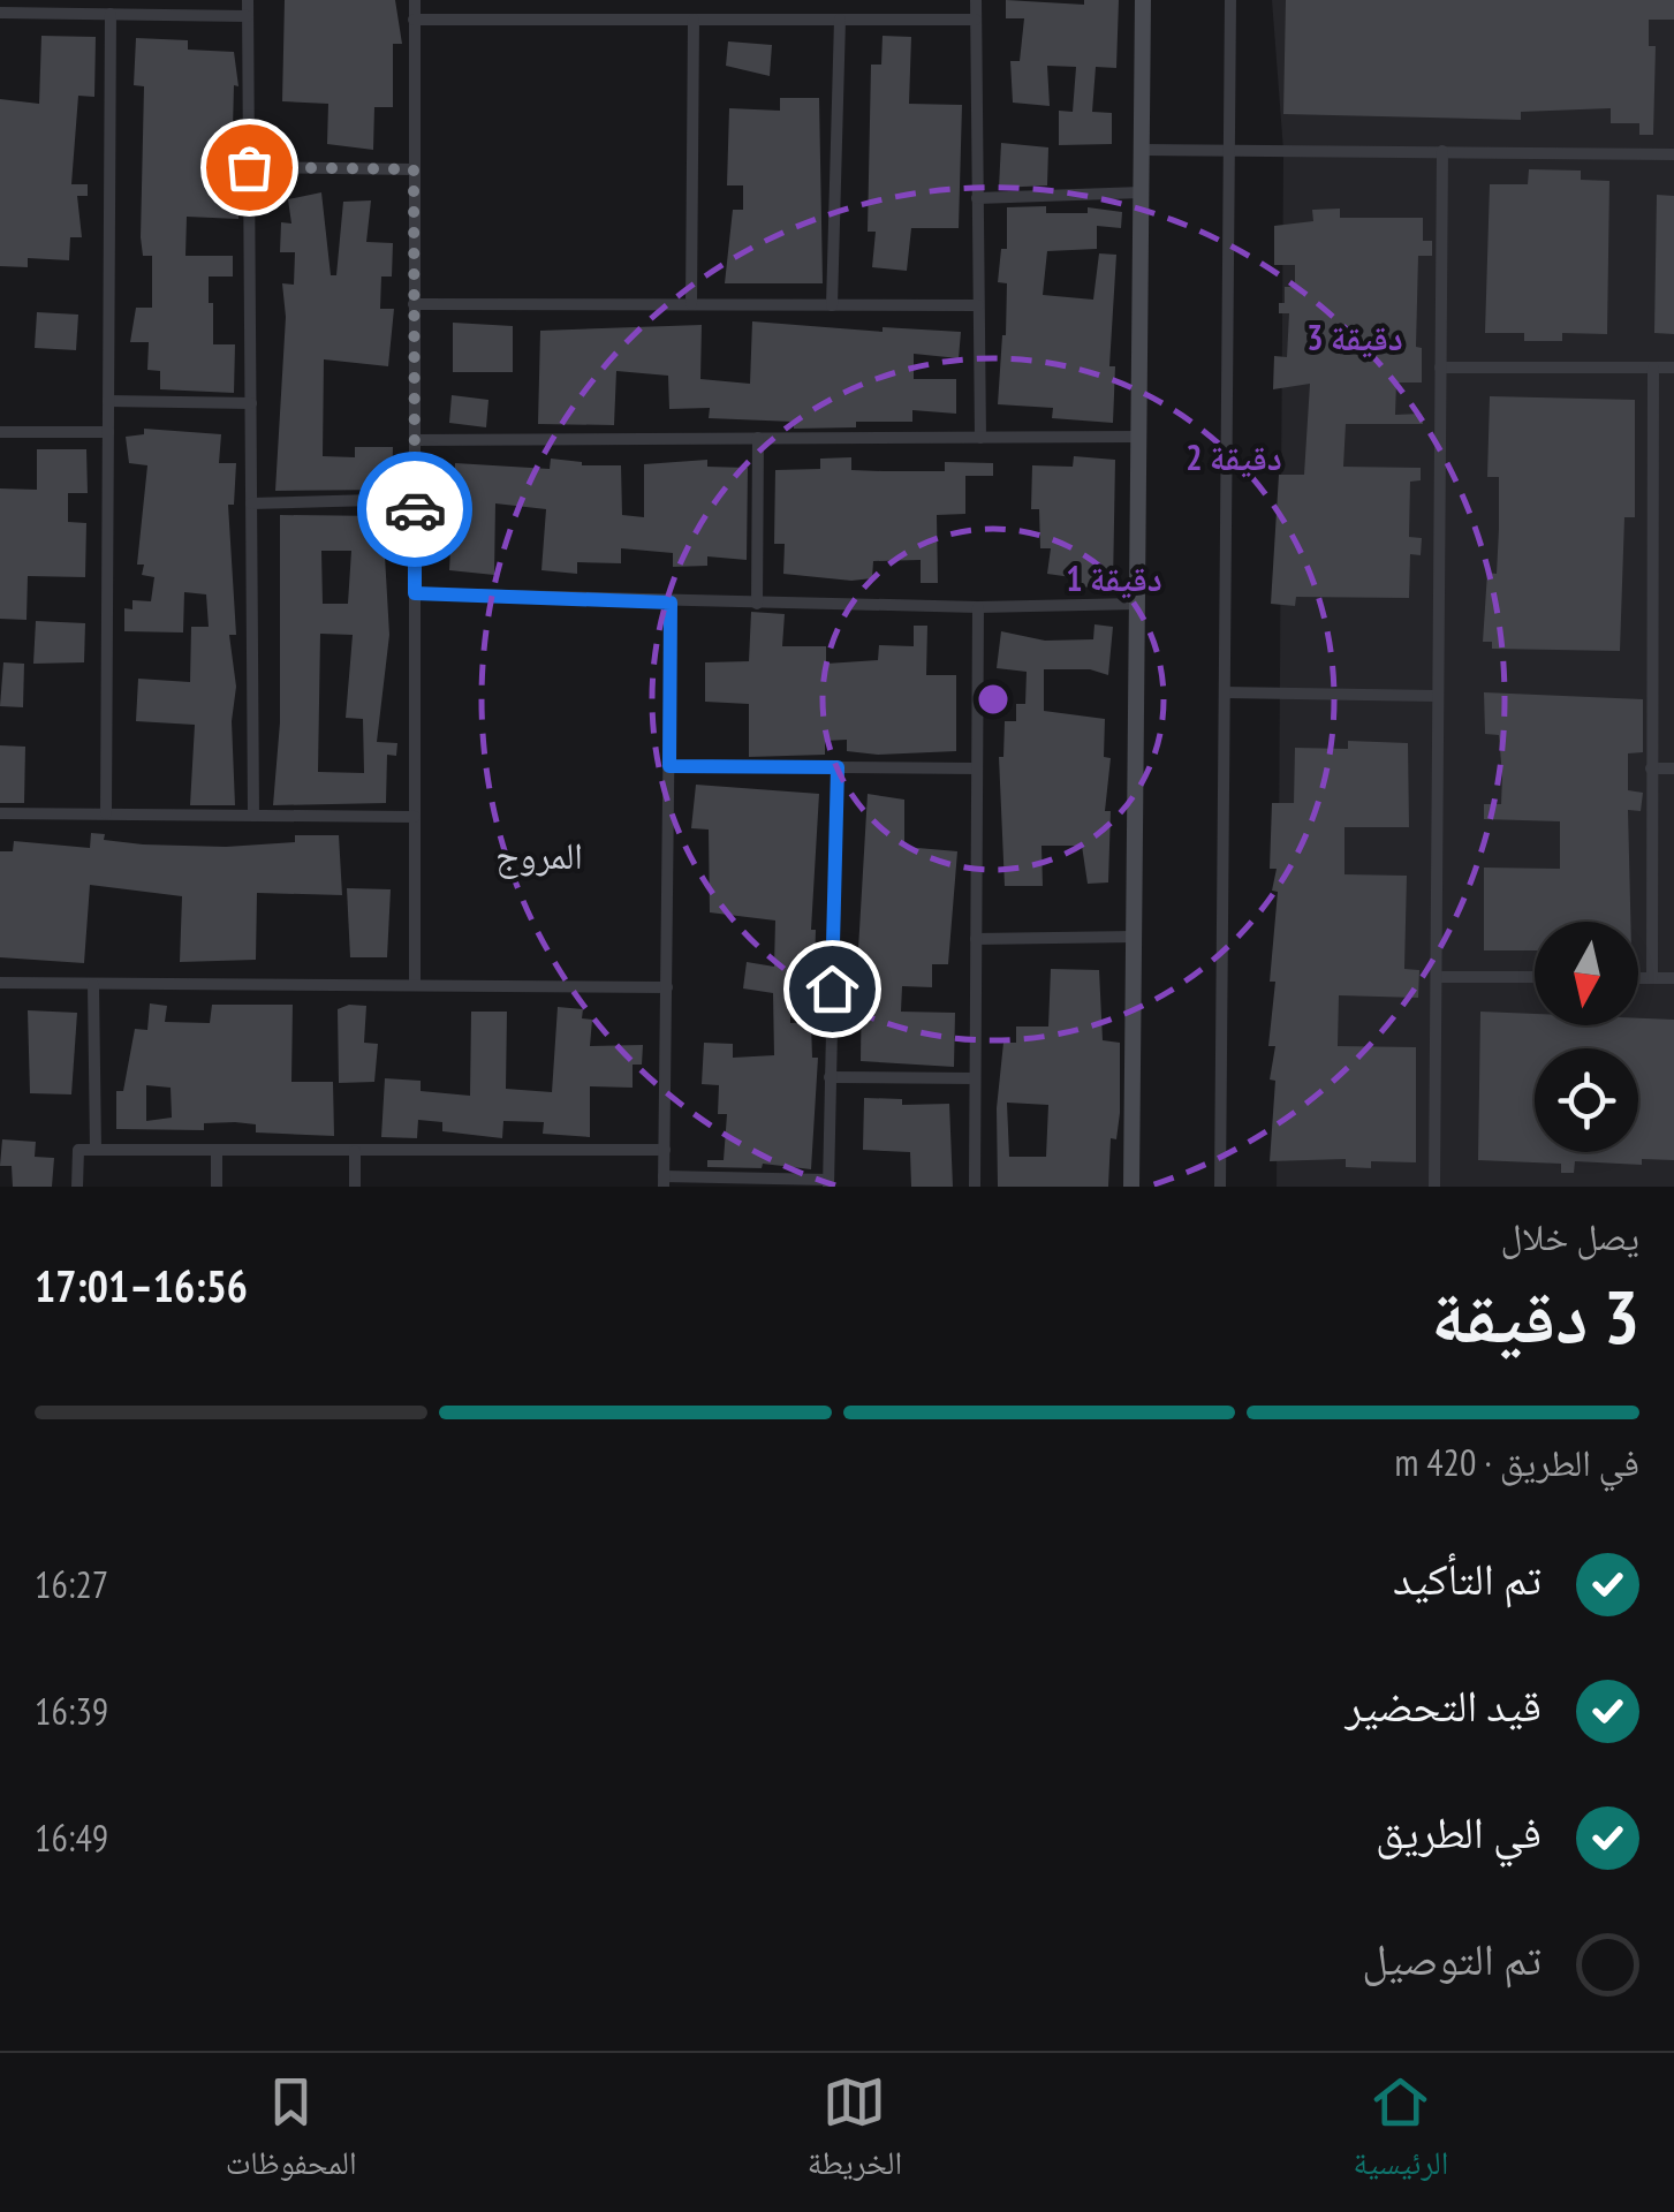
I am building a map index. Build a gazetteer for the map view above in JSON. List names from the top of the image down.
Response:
{
  "districts": ["المروج"],
  "north": "bottom",
  "page": {
    "heading": ["3 دقيقة", "يصل خلال", "16:56–17:01"],
    "bar": "في الطريق · 420 m",
    "list": [
      ["تم التأكيد", "16:27"],
      ["قيد التحضير", "16:39"],
      ["في الطريق", "16:49"],
      "تم التوصيل"
    ],
    "tabs": ["الرئيسية", "الخريطة", "المحفوظات"]
  },
  "rings": ["3 دقيقة", "2 دقيقة", "1 دقيقة"]
}
